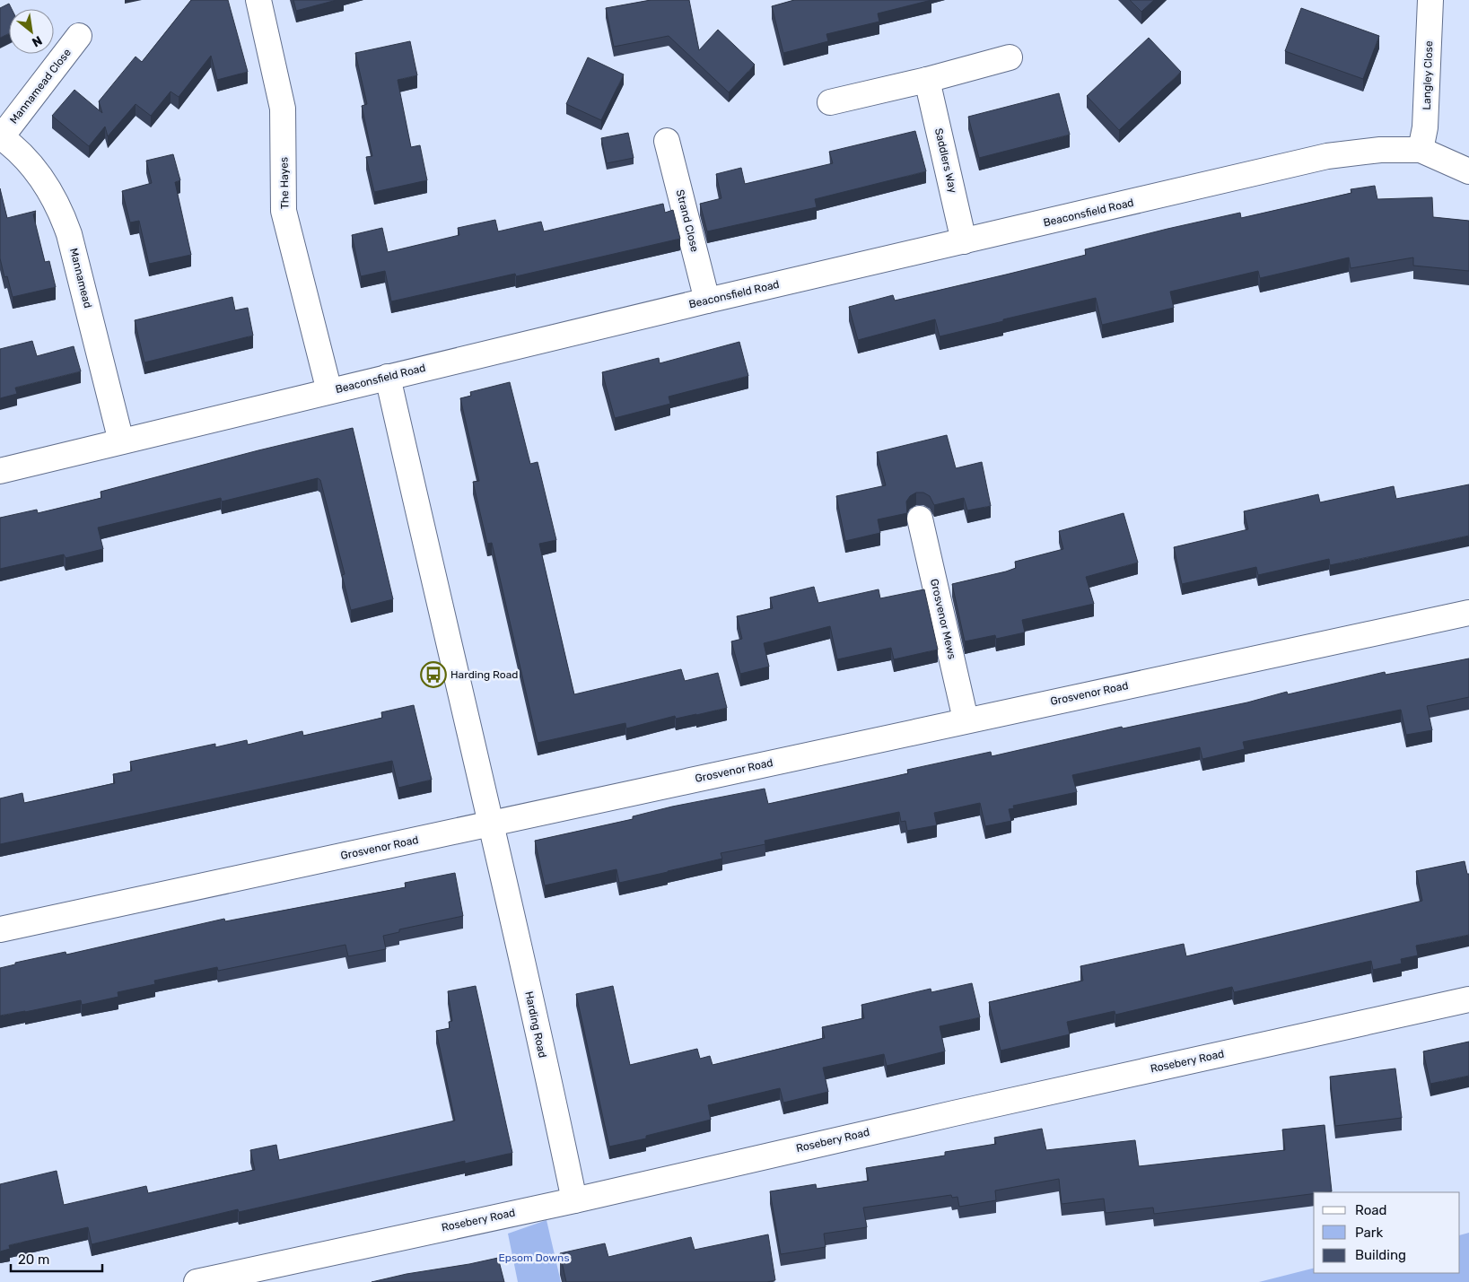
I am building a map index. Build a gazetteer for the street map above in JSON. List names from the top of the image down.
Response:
{
  "streets": {
    "street": [
      "Langley Close",
      "Mannamead Close",
      "Saddlers Way",
      "The Hayes",
      "Beaconsfield Road",
      "Strand Close",
      "Mannamead",
      "Grosvenor Mews",
      "Grosvenor Road",
      "Harding Road",
      "Rosebery Road"
    ]
  },
  "crossings": [
    ["Langley Close", "Beaconsfield Road"],
    ["Mannamead Close", "Mannamead"],
    ["Saddlers Way", "Beaconsfield Road"],
    ["The Hayes", "Beaconsfield Road"],
    ["Beaconsfield Road", "Strand Close"],
    ["Beaconsfield Road", "Mannamead"],
    ["Beaconsfield Road", "Harding Road"],
    ["Grosvenor Mews", "Grosvenor Road"],
    ["Grosvenor Road", "Harding Road"],
    ["Harding Road", "Rosebery Road"]
  ],
  "parks": ["Epsom Downs"],
  "places": {
    "bus stop": ["Harding Road"]
  },
  "legend": ["Road", "Park", "Building"],
  "scale_bar": "20 m",
  "north": "bottom right"
}
